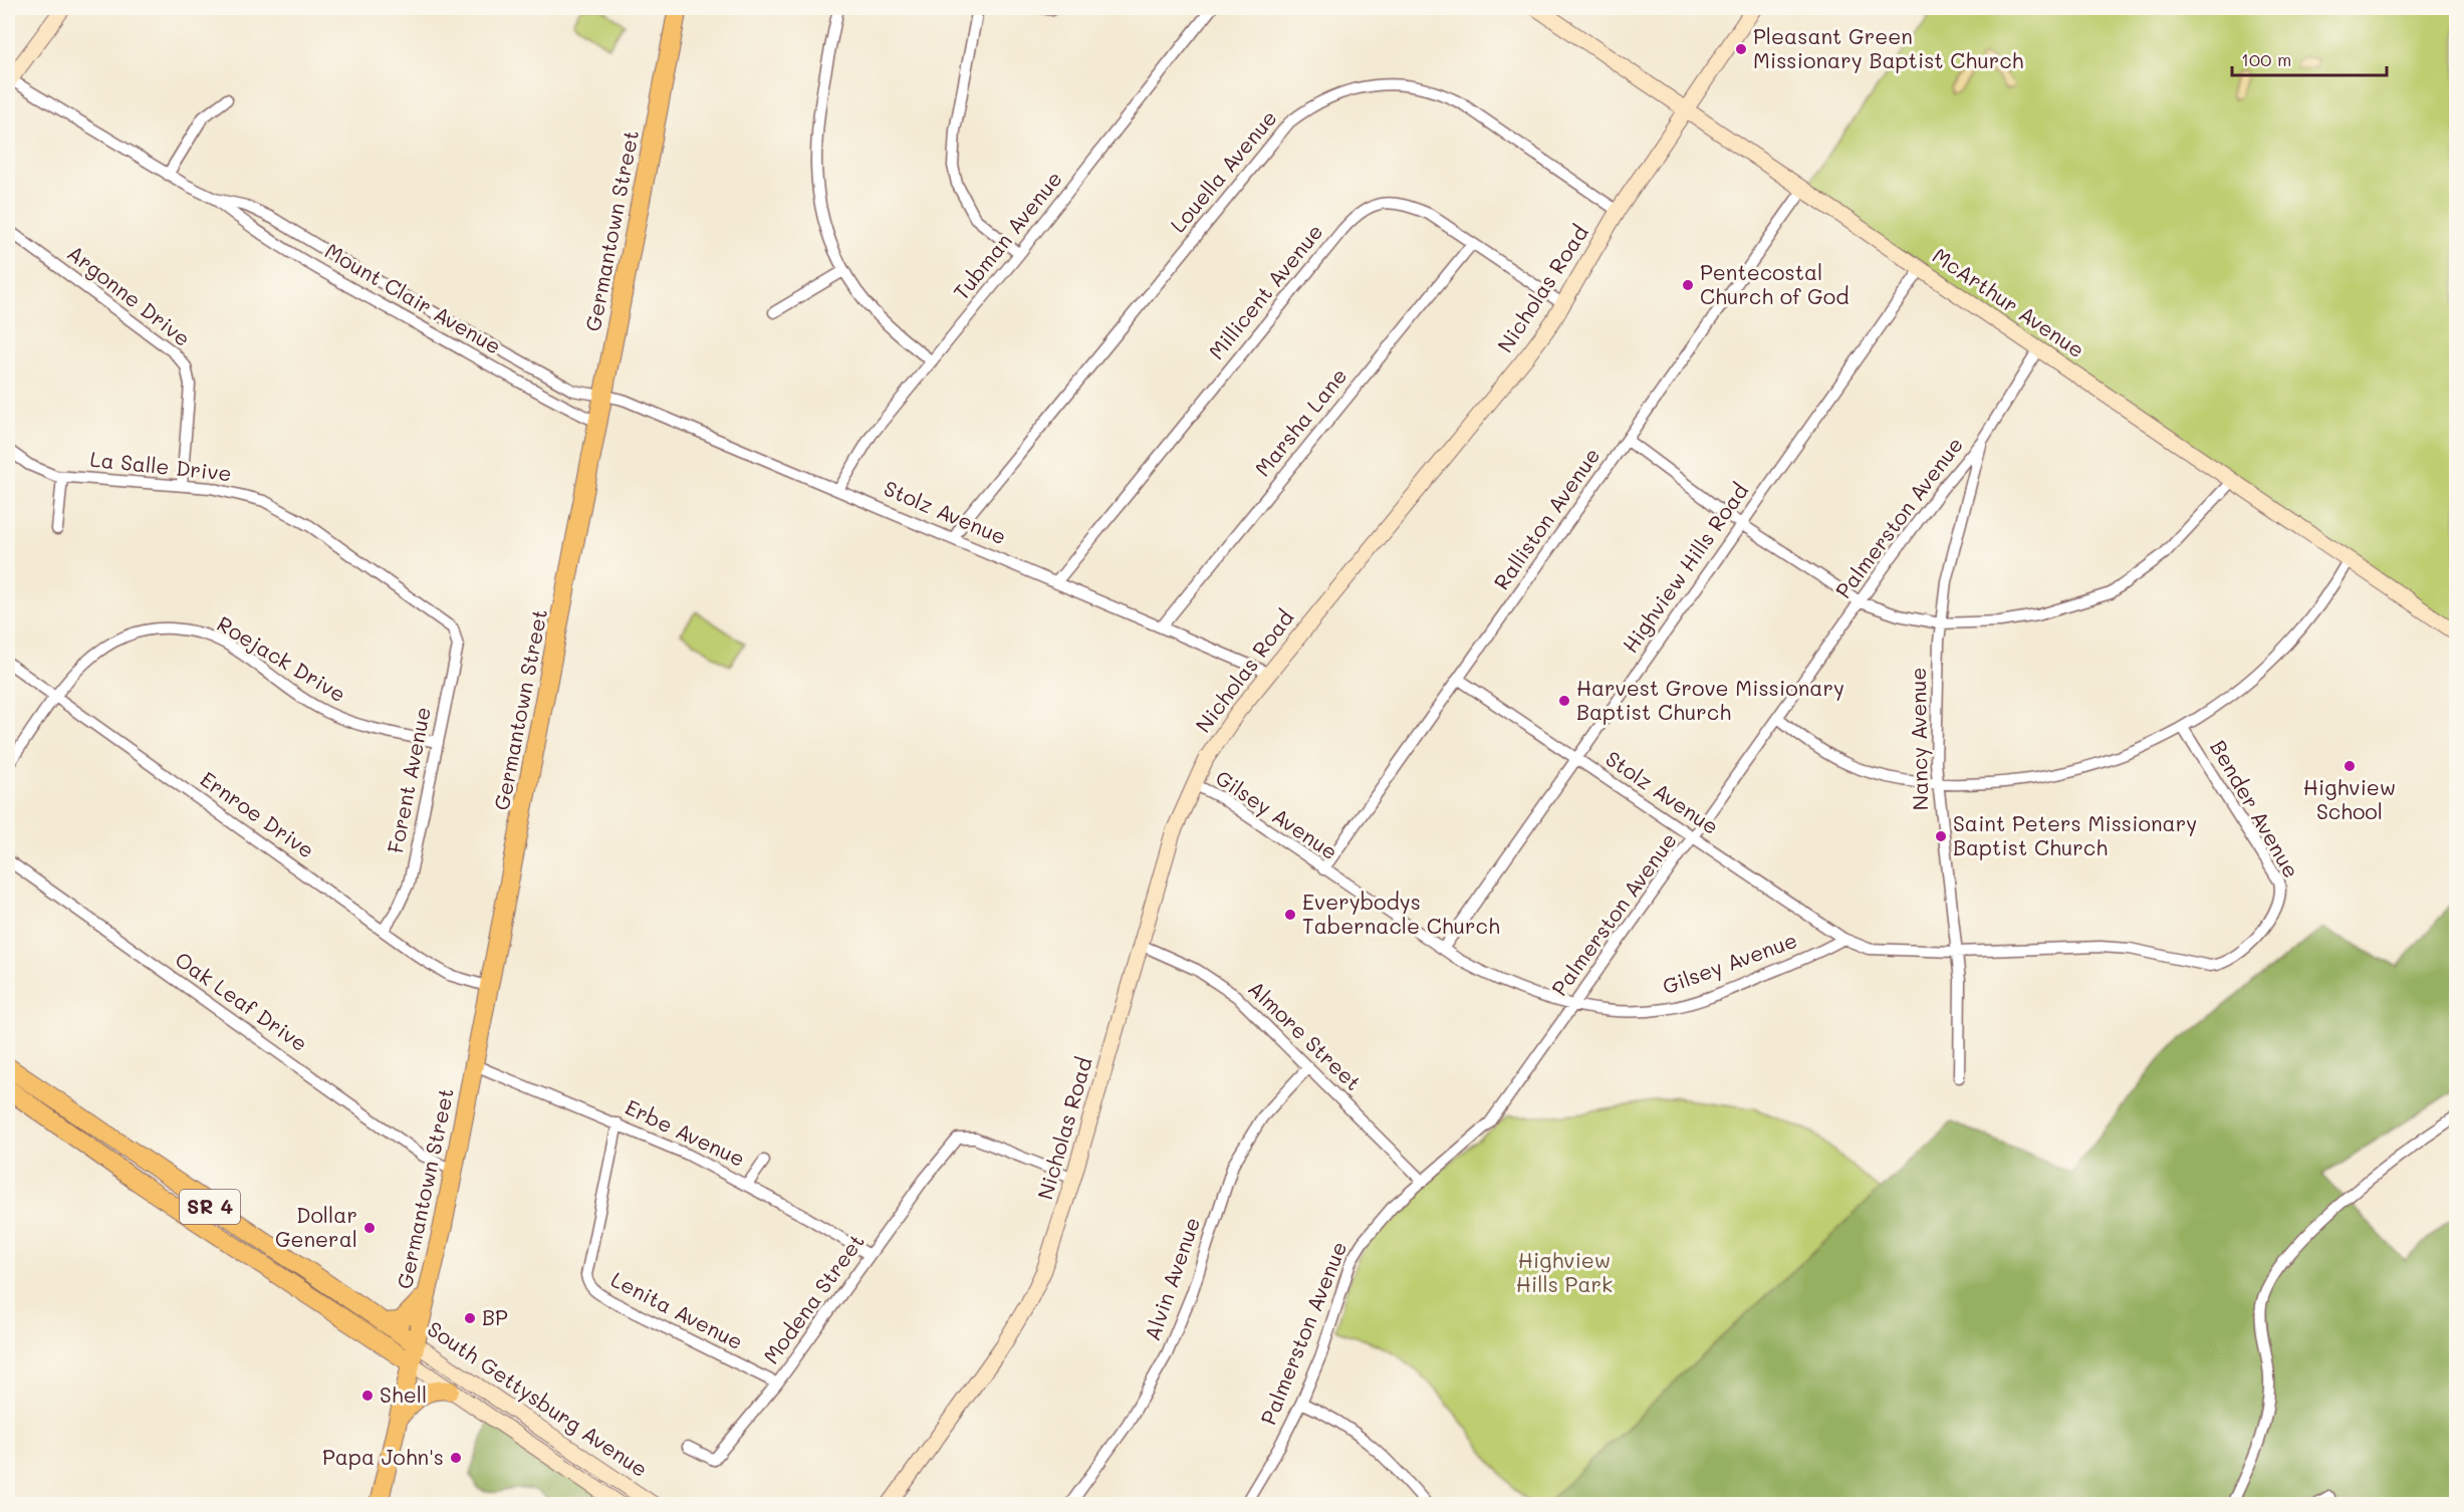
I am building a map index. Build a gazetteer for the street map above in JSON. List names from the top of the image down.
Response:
{
  "streets": {
    "main road": ["Germantown Street", "SR 4", "South Gettysburg Avenue"],
    "street": [
      "Louella Avenue",
      "Tubman Avenue",
      "Nicholas Road",
      "Millicent Avenue",
      "Argonne Drive",
      "Mount Clair Avenue",
      "McArthur Avenue",
      "Marsha Lane",
      "La Salle Drive",
      "Stolz Avenue",
      "Palmerston Avenue",
      "Ralliston Avenue",
      "Highview Hills Road",
      "Roejack Drive",
      "Nancy Avenue",
      "Forent Avenue",
      "Bender Avenue",
      "Ernroe Drive",
      "Gilsey Avenue",
      "Oak Leaf Drive",
      "Almore Street",
      "Erbe Avenue",
      "Alvin Avenue",
      "Modena Street",
      "Lenita Avenue"
    ]
  },
  "crossings": [
    ["Louella Avenue", "Nicholas Road"],
    ["Louella Avenue", "Stolz Avenue"],
    ["Germantown Street", "Mount Clair Avenue"],
    ["Germantown Street", "Stolz Avenue"],
    ["Germantown Street", "Ernroe Drive"],
    ["Germantown Street", "Oak Leaf Drive"],
    ["Germantown Street", "Erbe Avenue"],
    ["Germantown Street", "South Gettysburg Avenue"],
    ["Tubman Avenue", "Stolz Avenue"],
    ["Nicholas Road", "Millicent Avenue"],
    ["Nicholas Road", "McArthur Avenue"],
    ["Nicholas Road", "Stolz Avenue"],
    ["Nicholas Road", "Gilsey Avenue"],
    ["Nicholas Road", "Almore Street"],
    ["Nicholas Road", "Modena Street"],
    ["Millicent Avenue", "Marsha Lane"],
    ["Millicent Avenue", "Stolz Avenue"],
    ["Argonne Drive", "La Salle Drive"],
    ["Mount Clair Avenue", "Stolz Avenue"],
    ["McArthur Avenue", "Palmerston Avenue"],
    ["McArthur Avenue", "Ralliston Avenue"],
    ["McArthur Avenue", "Highview Hills Road"],
    ["Marsha Lane", "Stolz Avenue"],
    ["La Salle Drive", "Forent Avenue"],
    ["Stolz Avenue", "Palmerston Avenue"],
    ["Stolz Avenue", "Ralliston Avenue"],
    ["Stolz Avenue", "Highview Hills Road"],
    ["Stolz Avenue", "Gilsey Avenue"],
    ["Palmerston Avenue", "Nancy Avenue"],
    ["Palmerston Avenue", "Gilsey Avenue"],
    ["Palmerston Avenue", "Almore Street"],
    ["Ralliston Avenue", "Gilsey Avenue"],
    ["Highview Hills Road", "Gilsey Avenue"],
    ["Roejack Drive", "Forent Avenue"],
    ["Roejack Drive", "Ernroe Drive"],
    ["Nancy Avenue", "Bender Avenue"],
    ["Forent Avenue", "Ernroe Drive"],
    ["Almore Street", "Alvin Avenue"],
    ["Erbe Avenue", "Modena Street"],
    ["Erbe Avenue", "Lenita Avenue"],
    ["Modena Street", "Lenita Avenue"]
  ],
  "parks": ["Highview Hills Park"],
  "places": [
    "Pleasant Green Missionary Baptist Church",
    "Pentecostal Church of God",
    "Harvest Grove Missionary Baptist Church",
    "Highview School",
    "Saint Peters Missionary Baptist Church",
    "Everybodys Tabernacle Church",
    "Dollar General",
    "BP",
    "Shell",
    "Papa John's"
  ],
  "scale_bar": "100 m"
}
